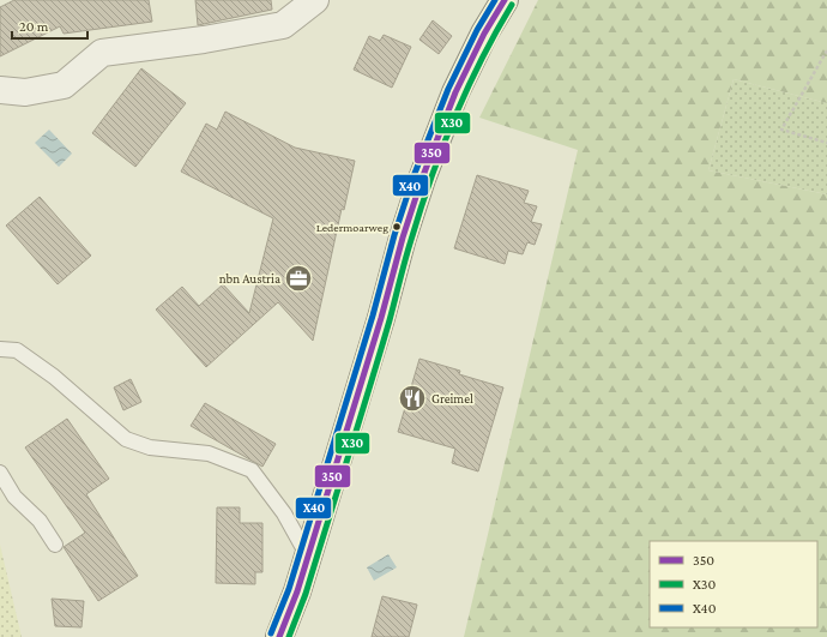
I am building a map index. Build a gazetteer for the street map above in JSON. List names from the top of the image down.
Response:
{
  "places": {
    "other": ["Ledermoarweg"],
    "office": ["nbn Austria"],
    "restaurant": ["Greimel"]
  },
  "lines": ["transit line 350", "transit line X40", "transit line X30"],
  "legend": ["350", "X30", "X40"],
  "scale_bar": "20 m"
}
